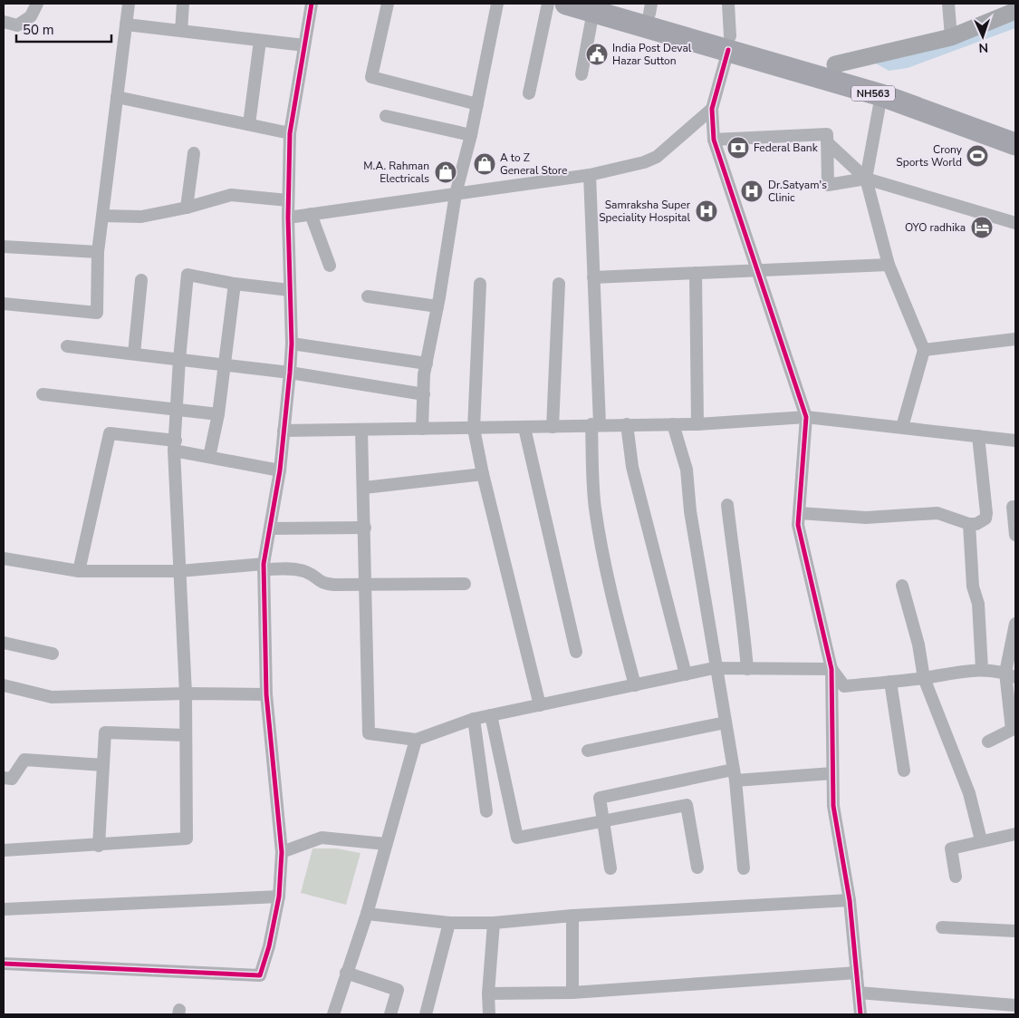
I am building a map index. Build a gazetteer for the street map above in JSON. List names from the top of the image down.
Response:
{
  "streets": {
    "highway": ["NH563"]
  },
  "places": {
    "public building": ["India Post Deval Hazar Sutton"],
    "bank": ["Federal Bank"],
    "sports": ["Crony Sports World"],
    "shop": ["A to Z General Store", "M.A. Rahman Electricals"],
    "hospital": ["Dr.Satyam's Clinic", "Samraksha Super Speciality Hospital"],
    "hotel": ["OYO radhika"]
  },
  "scale_bar": "50 m",
  "north": "bottom"
}
